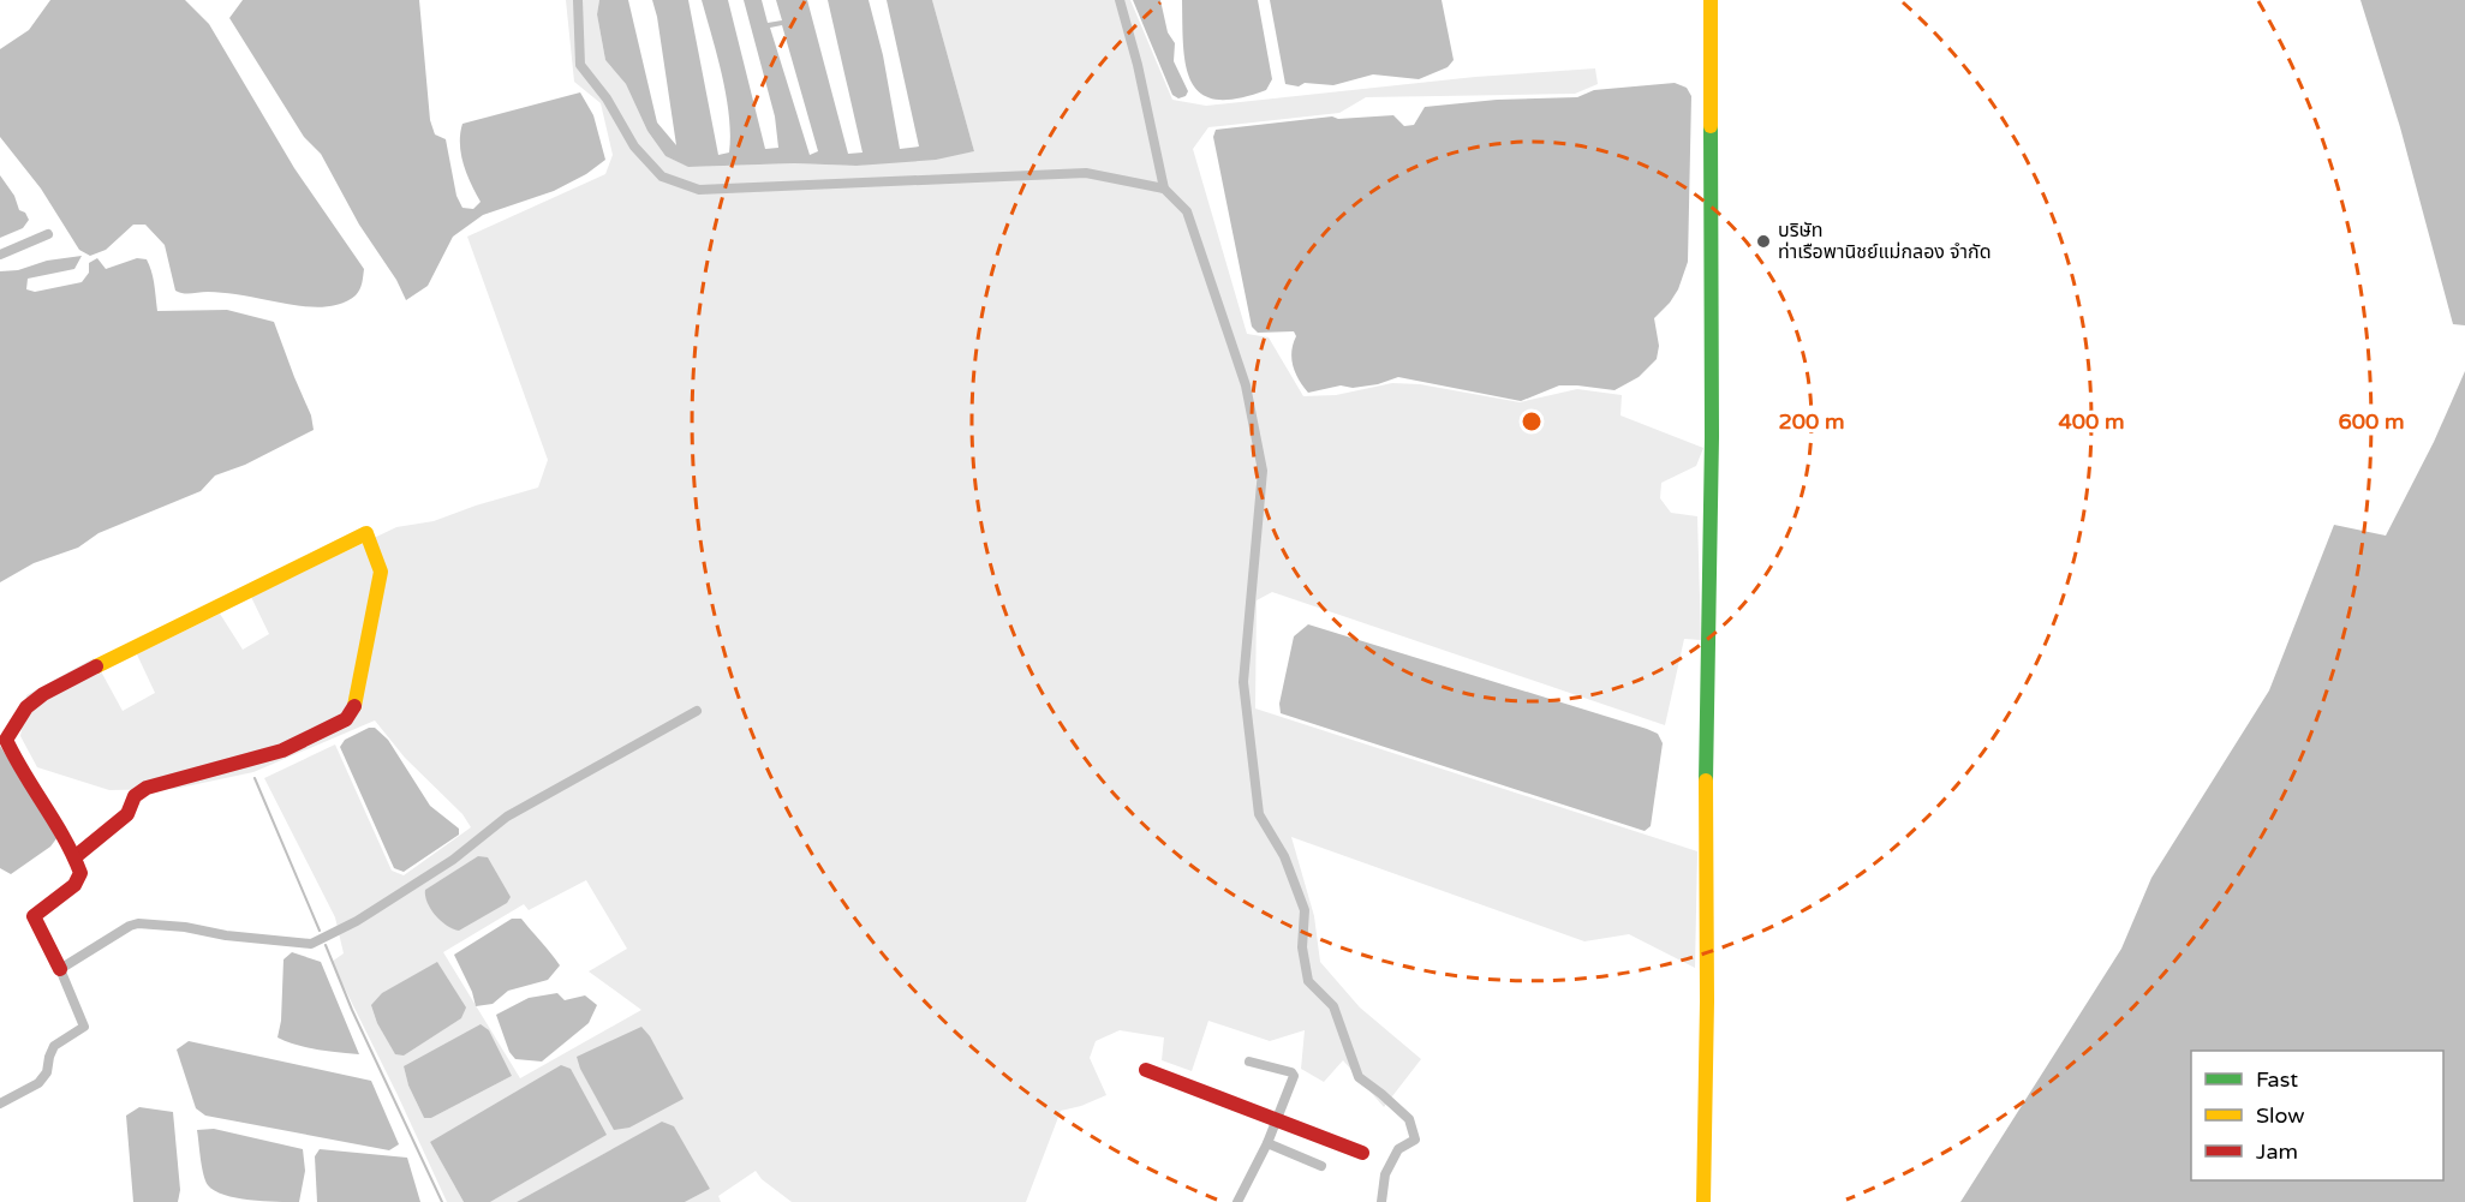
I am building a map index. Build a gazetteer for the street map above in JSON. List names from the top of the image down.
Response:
{
  "places": ["บริษัท ท่าเรือพานิชย์แม่กลอง จำกัด"],
  "legend": ["Fast", "Slow", "Jam"],
  "rings": ["200 m", "400 m", "600 m"]
}
